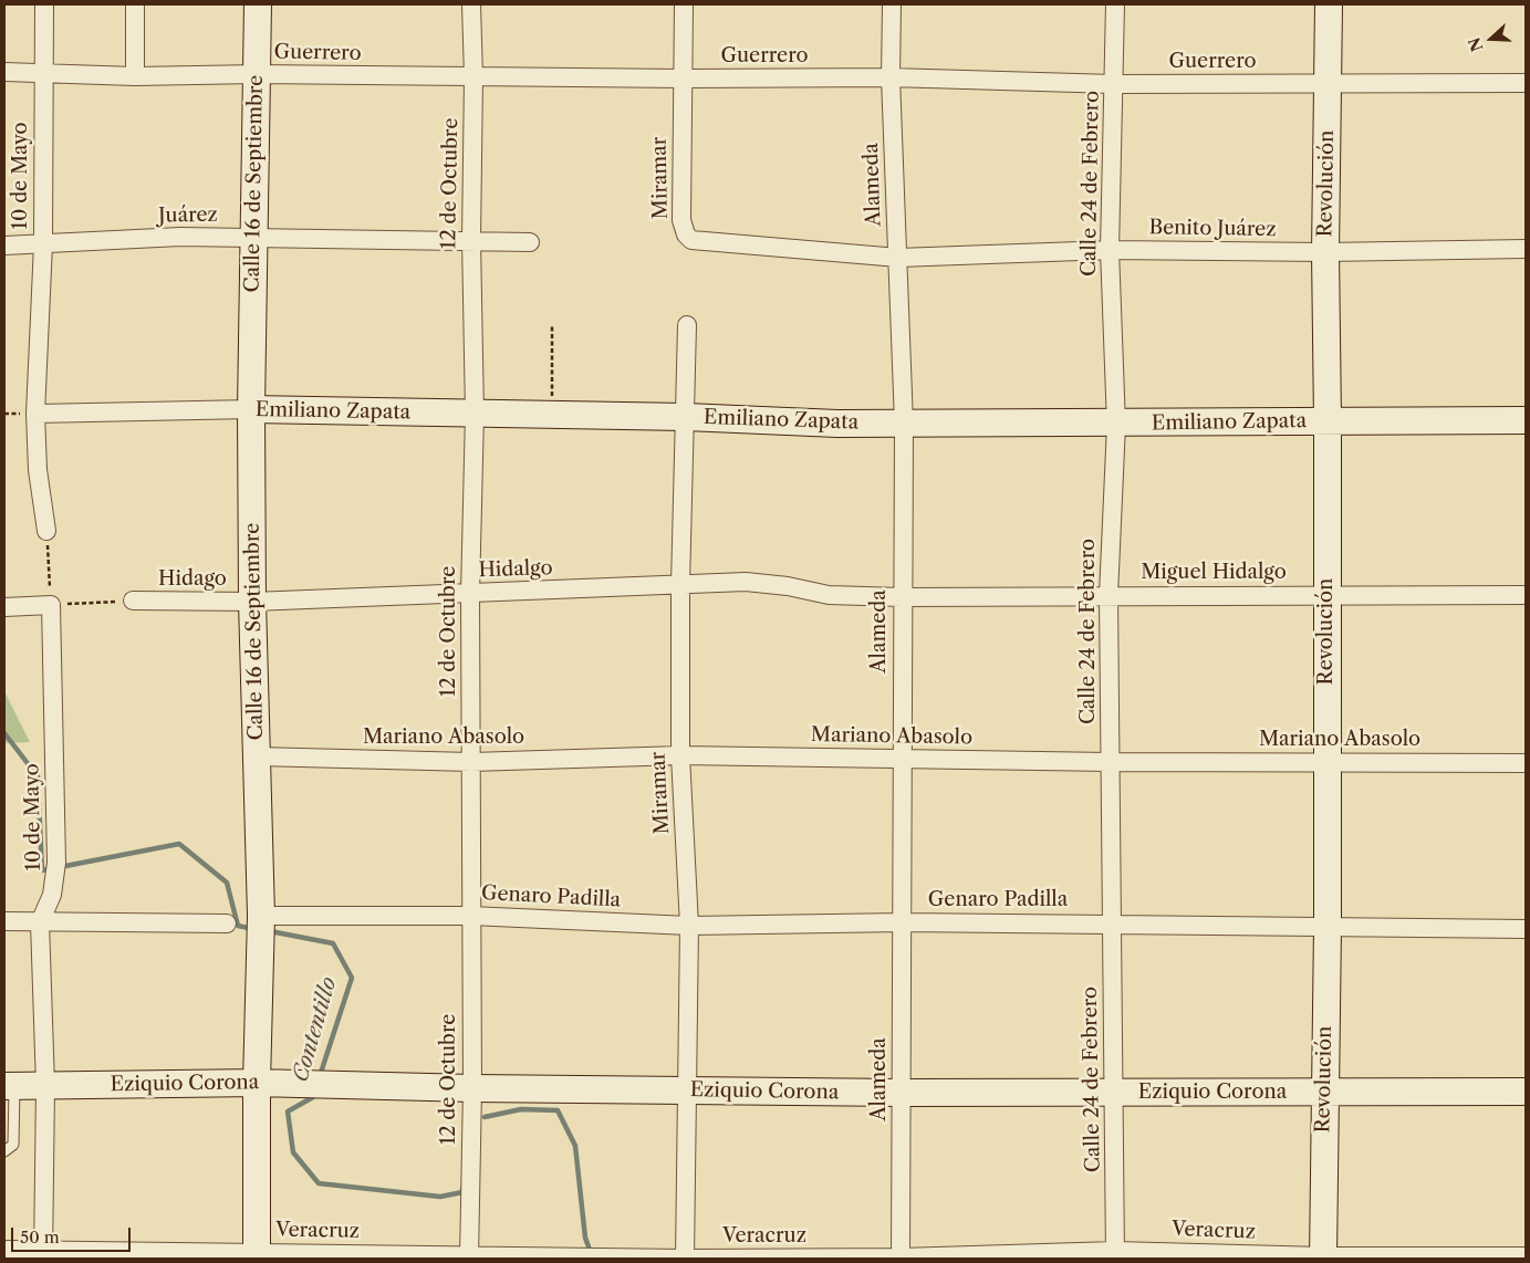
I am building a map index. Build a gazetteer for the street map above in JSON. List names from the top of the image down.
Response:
{
  "streets": {
    "street": [
      "Guerrero",
      "10 de Mayo",
      "Miramar",
      "Calle 16 de Septiembre",
      "12 de Octubre",
      "Calle 24 de Febrero",
      "Revolución",
      "Alameda",
      "Juárez",
      "Benito Juárez",
      "Emiliano Zapata",
      "Hidalgo",
      "Miguel Hidalgo",
      "Hidago",
      "Mariano Abasolo",
      "Genaro Padilla",
      "Eziquio Corona",
      "Veracruz"
    ]
  },
  "crossings": [
    ["Guerrero", "10 de Mayo"],
    ["Guerrero", "Miramar"],
    ["Guerrero", "Calle 16 de Septiembre"],
    ["Guerrero", "12 de Octubre"],
    ["Guerrero", "Calle 24 de Febrero"],
    ["Guerrero", "Revolución"],
    ["Guerrero", "Alameda"],
    ["10 de Mayo", "Juárez"],
    ["10 de Mayo", "Emiliano Zapata"],
    ["10 de Mayo", "Eziquio Corona"],
    ["10 de Mayo", "Veracruz"],
    ["Miramar", "Alameda"],
    ["Miramar", "Benito Juárez"],
    ["Miramar", "Emiliano Zapata"],
    ["Miramar", "Hidalgo"],
    ["Miramar", "Mariano Abasolo"],
    ["Miramar", "Genaro Padilla"],
    ["Miramar", "Eziquio Corona"],
    ["Miramar", "Veracruz"],
    ["Calle 16 de Septiembre", "Juárez"],
    ["Calle 16 de Septiembre", "Emiliano Zapata"],
    ["Calle 16 de Septiembre", "Hidalgo"],
    ["Calle 16 de Septiembre", "Hidago"],
    ["Calle 16 de Septiembre", "Mariano Abasolo"],
    ["Calle 16 de Septiembre", "Genaro Padilla"],
    ["Calle 16 de Septiembre", "Eziquio Corona"],
    ["Calle 16 de Septiembre", "Veracruz"],
    ["12 de Octubre", "Juárez"],
    ["12 de Octubre", "Emiliano Zapata"],
    ["12 de Octubre", "Hidalgo"],
    ["12 de Octubre", "Mariano Abasolo"],
    ["12 de Octubre", "Genaro Padilla"],
    ["12 de Octubre", "Eziquio Corona"],
    ["12 de Octubre", "Veracruz"],
    ["Calle 24 de Febrero", "Benito Juárez"],
    ["Calle 24 de Febrero", "Emiliano Zapata"],
    ["Calle 24 de Febrero", "Miguel Hidalgo"],
    ["Calle 24 de Febrero", "Mariano Abasolo"],
    ["Calle 24 de Febrero", "Genaro Padilla"],
    ["Calle 24 de Febrero", "Eziquio Corona"],
    ["Calle 24 de Febrero", "Veracruz"],
    ["Revolución", "Benito Juárez"],
    ["Revolución", "Emiliano Zapata"],
    ["Revolución", "Miguel Hidalgo"],
    ["Revolución", "Mariano Abasolo"],
    ["Revolución", "Genaro Padilla"],
    ["Revolución", "Eziquio Corona"],
    ["Revolución", "Veracruz"],
    ["Alameda", "Benito Juárez"],
    ["Alameda", "Emiliano Zapata"],
    ["Alameda", "Hidalgo"],
    ["Alameda", "Miguel Hidalgo"],
    ["Alameda", "Mariano Abasolo"],
    ["Alameda", "Genaro Padilla"],
    ["Alameda", "Eziquio Corona"],
    ["Alameda", "Veracruz"],
    ["Hidalgo", "Miguel Hidalgo"],
    ["Hidalgo", "Hidago"]
  ],
  "water": ["Contentillo"],
  "scale_bar": "50 m",
  "north": "left"
}
